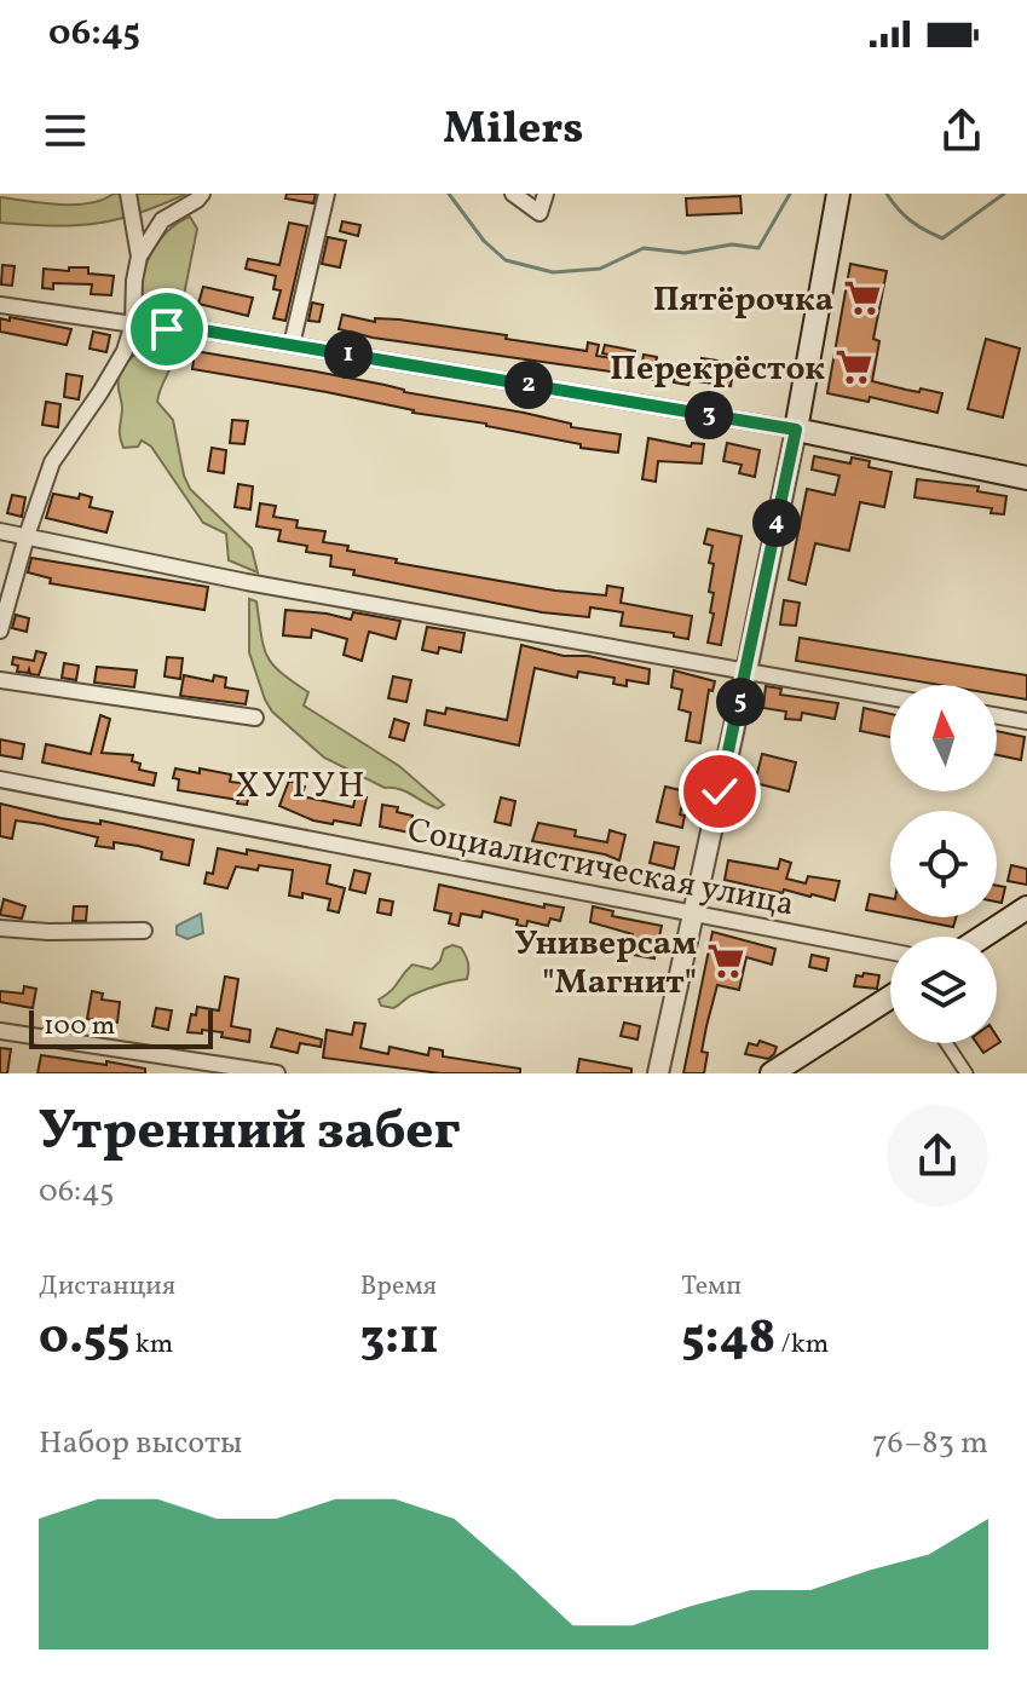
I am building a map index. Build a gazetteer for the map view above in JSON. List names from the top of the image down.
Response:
{
  "streets": {
    "street": ["Социалистическая улица"]
  },
  "districts": ["ХУТУН"],
  "places": {
    "supermarket": ["Пятёрочка", "Перекрёсток", "Универсам \"Магнит\""]
  },
  "scale_bar": "100 m",
  "north": "top",
  "page": {
    "status": "06:45",
    "header": "Milers",
    "pins": [
      "1",
      "2",
      "3",
      "4",
      "5"
    ],
    "scale": "100 m",
    "heading": ["Утренний забег", "06:45"],
    "stats": [
      ["Дистанция", "0.55 km"],
      ["Время", "3:11"],
      ["Темп", "5:48 /km"]
    ],
    "chart": ["Набор высоты", "76–83 m"]
  }
}
